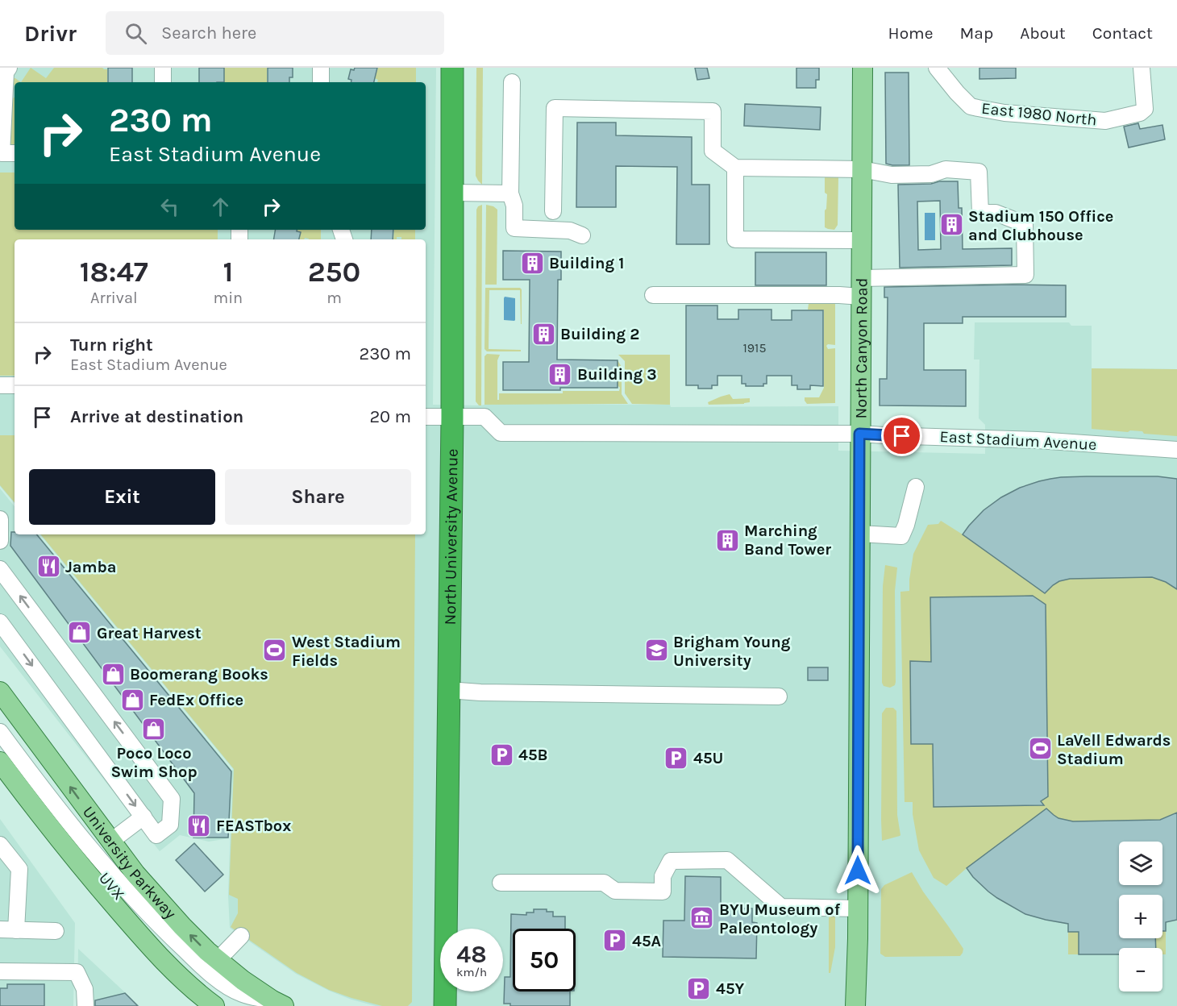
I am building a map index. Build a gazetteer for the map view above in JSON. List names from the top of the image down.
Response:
{
  "streets": {
    "highway": ["North University Avenue"],
    "main road": ["North Canyon Road", "University Parkway"],
    "street": ["East 1980 North", "East Stadium Avenue", "UVX"]
  },
  "crossings": [
    ["North Canyon Road", "East Stadium Avenue"],
    ["East Stadium Avenue", "North University Avenue"]
  ],
  "places": {
    "building": [
      "Stadium 150 Office and Clubhouse",
      "Building 1",
      "Building 2",
      "Building 3",
      "Marching Band Tower"
    ],
    "restaurant": ["Jamba", "FEASTbox"],
    "shop": [
      "Great Harvest",
      "Boomerang Books",
      "FedEx Office",
      "Poco Loco Swim Shop"
    ],
    "sports": ["West Stadium Fields", "LaVell Edwards Stadium"],
    "school or university": ["Brigham Young University"],
    "parking": [
      "45B",
      "45U",
      "45A",
      "45Y"
    ],
    "museum": ["BYU Museum of Paleontology"]
  },
  "house_numbers": ["1915"],
  "page": {
    "header": "Drivr",
    "search": "Search here",
    "nav": [
      "Home",
      "Map",
      "About",
      "Contact"
    ],
    "turn": ["230 m", "East Stadium Avenue"],
    "eta": [
      "18:47",
      "Arrival",
      "1",
      "min",
      "250",
      "m"
    ],
    "list": [
      {
        "name": "Turn right",
        "note": "East Stadium Avenue",
        "value": "230 m"
      },
      {
        "name": "Arrive at destination",
        "value": "20 m"
      }
    ],
    "buttons": ["Exit", "Share"],
    "map_buttons": ["+", "−"],
    "speed": "48 km/h",
    "limit": "50"
  }
}
